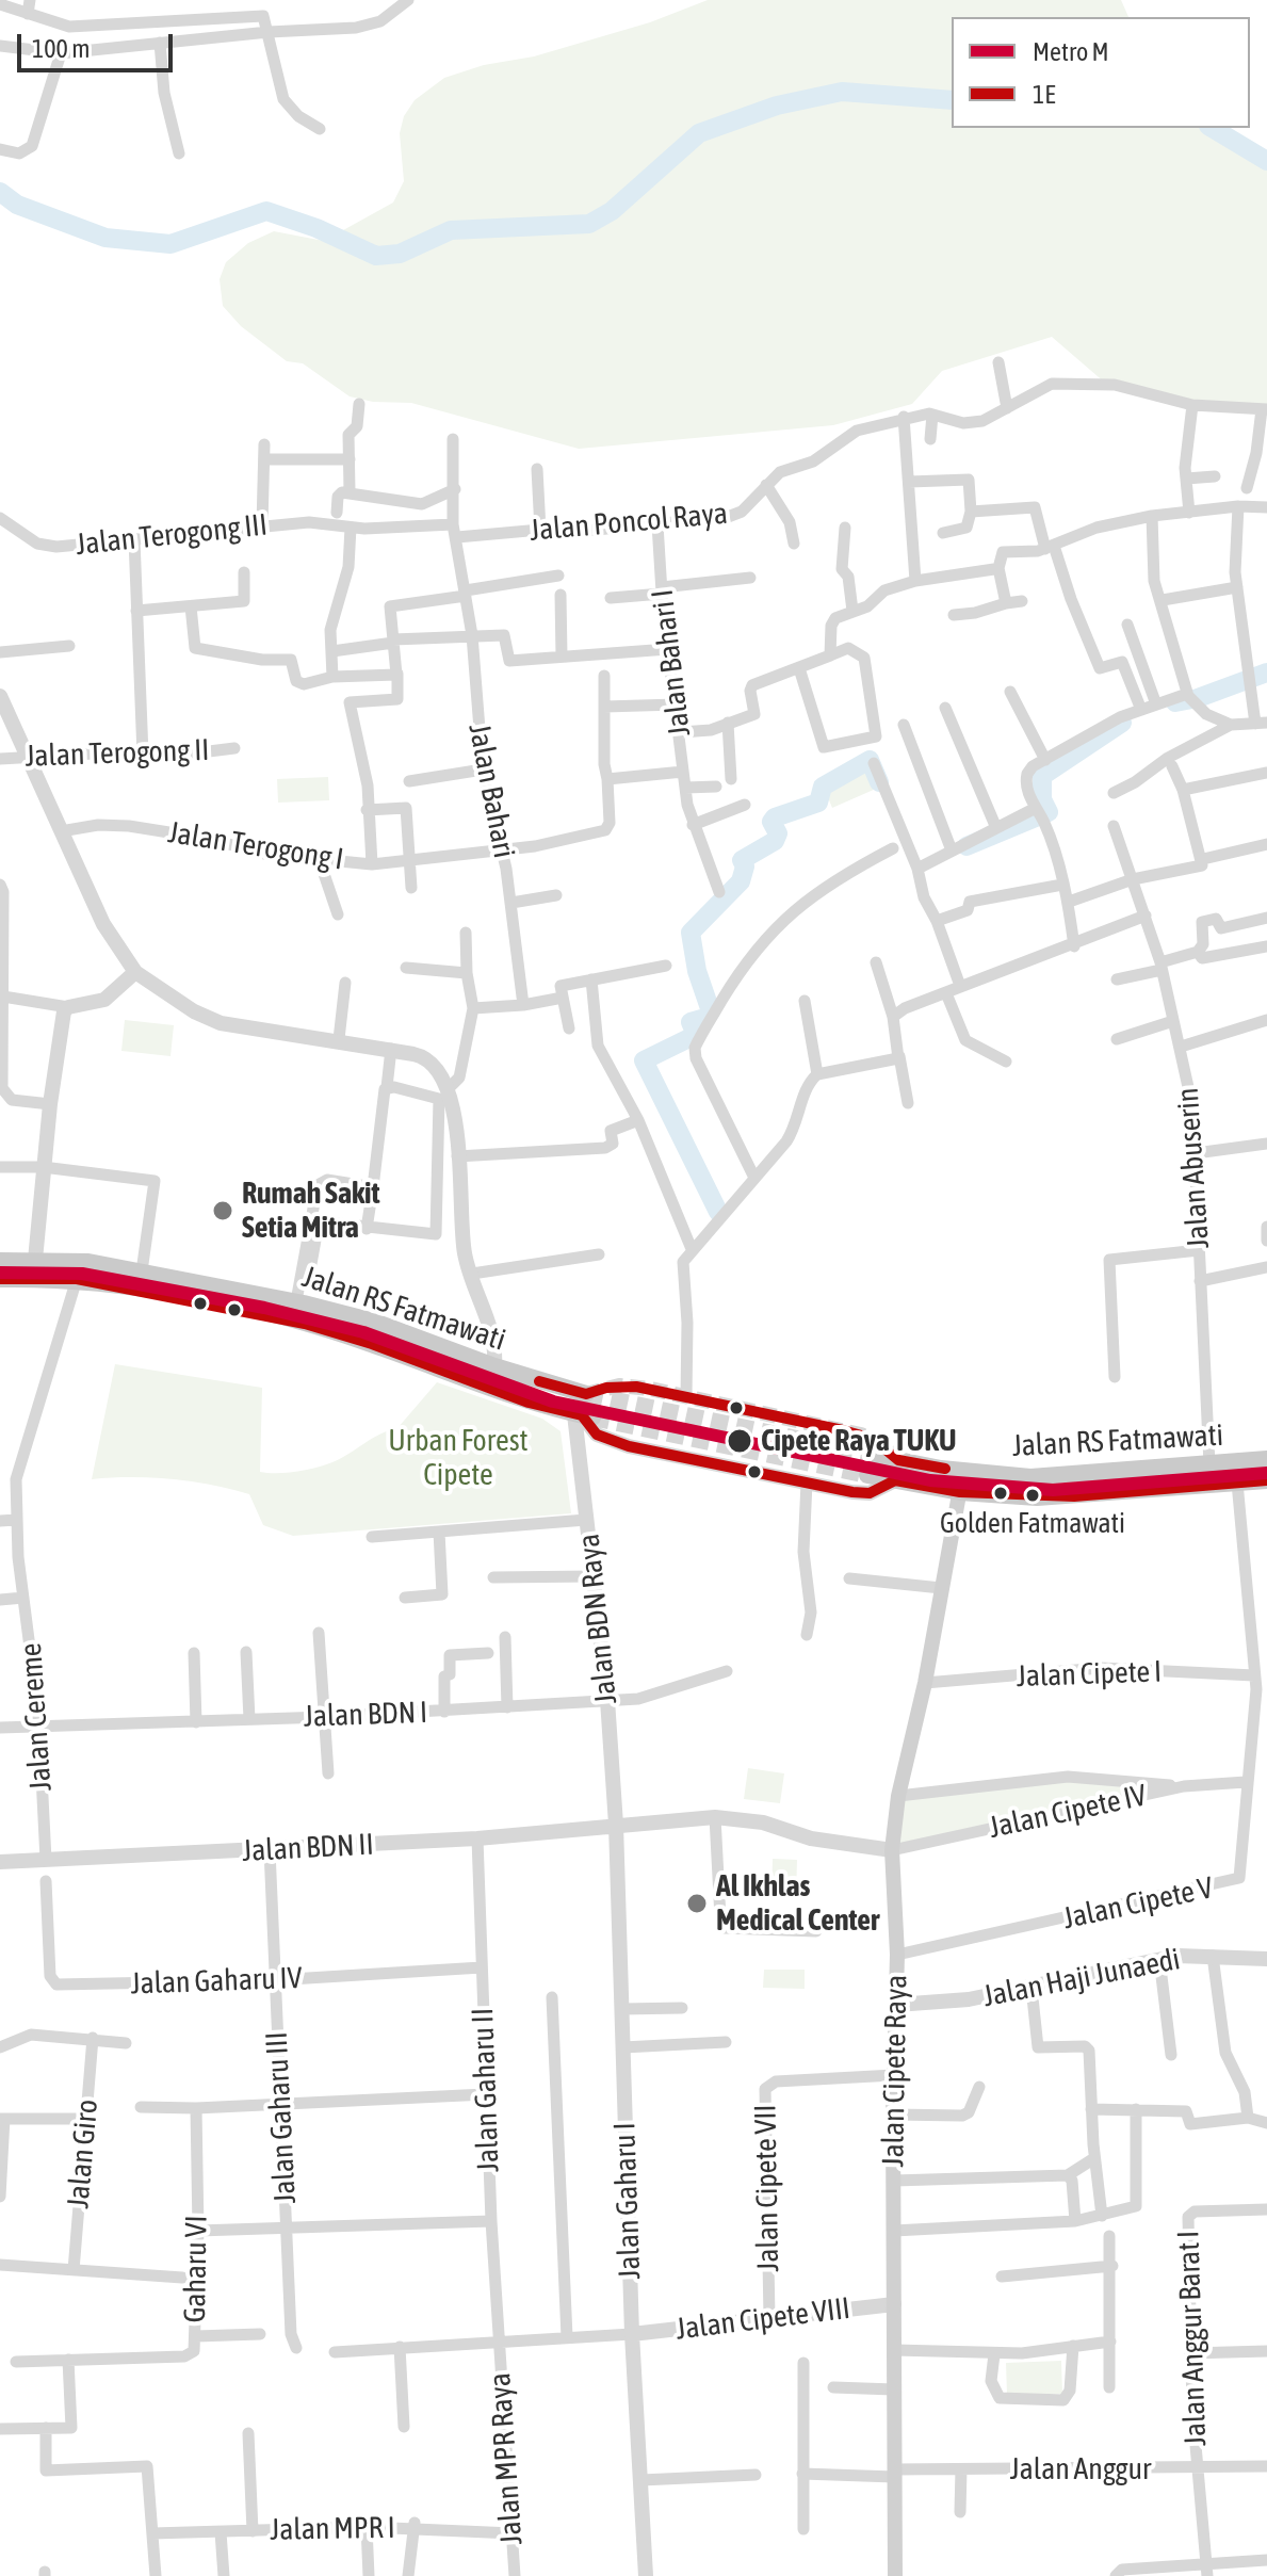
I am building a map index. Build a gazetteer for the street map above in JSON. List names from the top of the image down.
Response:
{
  "streets": {
    "main road": ["Jalan RS Fatmawati", "Jalan Cipete Raya"],
    "street": [
      "Jalan Poncol Raya",
      "Jalan Terogong III",
      "Jalan Bahari I",
      "Jalan Terogong II",
      "Jalan Bahari",
      "Jalan Terogong I",
      "Jalan Abuserin",
      "Jalan BDN Raya",
      "Jalan Cipete I",
      "Jalan BDN I",
      "Jalan Cereme",
      "Jalan Cipete IV",
      "Jalan BDN II",
      "Jalan Cipete V",
      "Jalan Haji Junaedi",
      "Jalan Gaharu IV",
      "Jalan Gaharu II",
      "Jalan Gaharu III",
      "Jalan Giro",
      "Jalan Cipete VII",
      "Jalan Gaharu I",
      "Gaharu VI",
      "Jalan Cipete VIII",
      "Jalan Anggur Barat I",
      "Jalan MPR Raya",
      "Jalan Anggur",
      "Jalan MPR I"
    ]
  },
  "crossings": [
    ["Jalan Poncol Raya", "Jalan Terogong III"],
    ["Jalan Poncol Raya", "Jalan Bahari I"],
    ["Jalan Poncol Raya", "Jalan Bahari"],
    ["Jalan Terogong III", "Jalan Bahari"],
    ["Jalan Bahari", "Jalan Terogong I"],
    ["Jalan Abuserin", "Jalan RS Fatmawati"],
    ["Jalan RS Fatmawati", "Jalan BDN Raya"],
    ["Jalan RS Fatmawati", "Jalan Cereme"],
    ["Jalan RS Fatmawati", "Jalan Cipete V"],
    ["Jalan RS Fatmawati", "Jalan Cipete Raya"],
    ["Jalan BDN Raya", "Jalan BDN I"],
    ["Jalan BDN Raya", "Jalan BDN II"],
    ["Jalan BDN Raya", "Jalan Gaharu I"],
    ["Jalan Cipete I", "Jalan Cipete V"],
    ["Jalan Cipete I", "Jalan Cipete Raya"],
    ["Jalan BDN I", "Jalan Cereme"],
    ["Jalan Cereme", "Jalan BDN II"],
    ["Jalan Cipete IV", "Jalan BDN II"],
    ["Jalan Cipete IV", "Jalan Cipete V"],
    ["Jalan Cipete IV", "Jalan Cipete Raya"],
    ["Jalan BDN II", "Jalan Cipete Raya"],
    ["Jalan BDN II", "Jalan Gaharu II"],
    ["Jalan BDN II", "Jalan Gaharu III"],
    ["Jalan BDN II", "Jalan Gaharu I"],
    ["Jalan Cipete V", "Jalan Cipete Raya"],
    ["Jalan Haji Junaedi", "Jalan Cipete Raya"],
    ["Jalan Gaharu IV", "Jalan Gaharu II"],
    ["Jalan Gaharu IV", "Jalan Gaharu III"],
    ["Jalan Cipete Raya", "Jalan Cipete VII"],
    ["Jalan Cipete Raya", "Jalan Cipete VIII"],
    ["Jalan Cipete Raya", "Jalan Anggur"],
    ["Jalan Gaharu II", "Jalan MPR Raya"],
    ["Jalan Cipete VII", "Jalan Cipete VIII"],
    ["Jalan Gaharu I", "Jalan Cipete VIII"],
    ["Jalan Anggur Barat I", "Jalan Anggur"],
    ["Jalan MPR Raya", "Jalan MPR I"]
  ],
  "parks": ["Urban Forest Cipete"],
  "places": [
    "Rumah Sakit Setia Mitra",
    "Cipete Raya TUKU",
    "Golden Fatmawati",
    "Al Ikhlas Medical Center"
  ],
  "lines": ["metro line M", "transit line 1E"],
  "legend": ["Metro M", "1E"],
  "scale_bar": "100 m"
}
